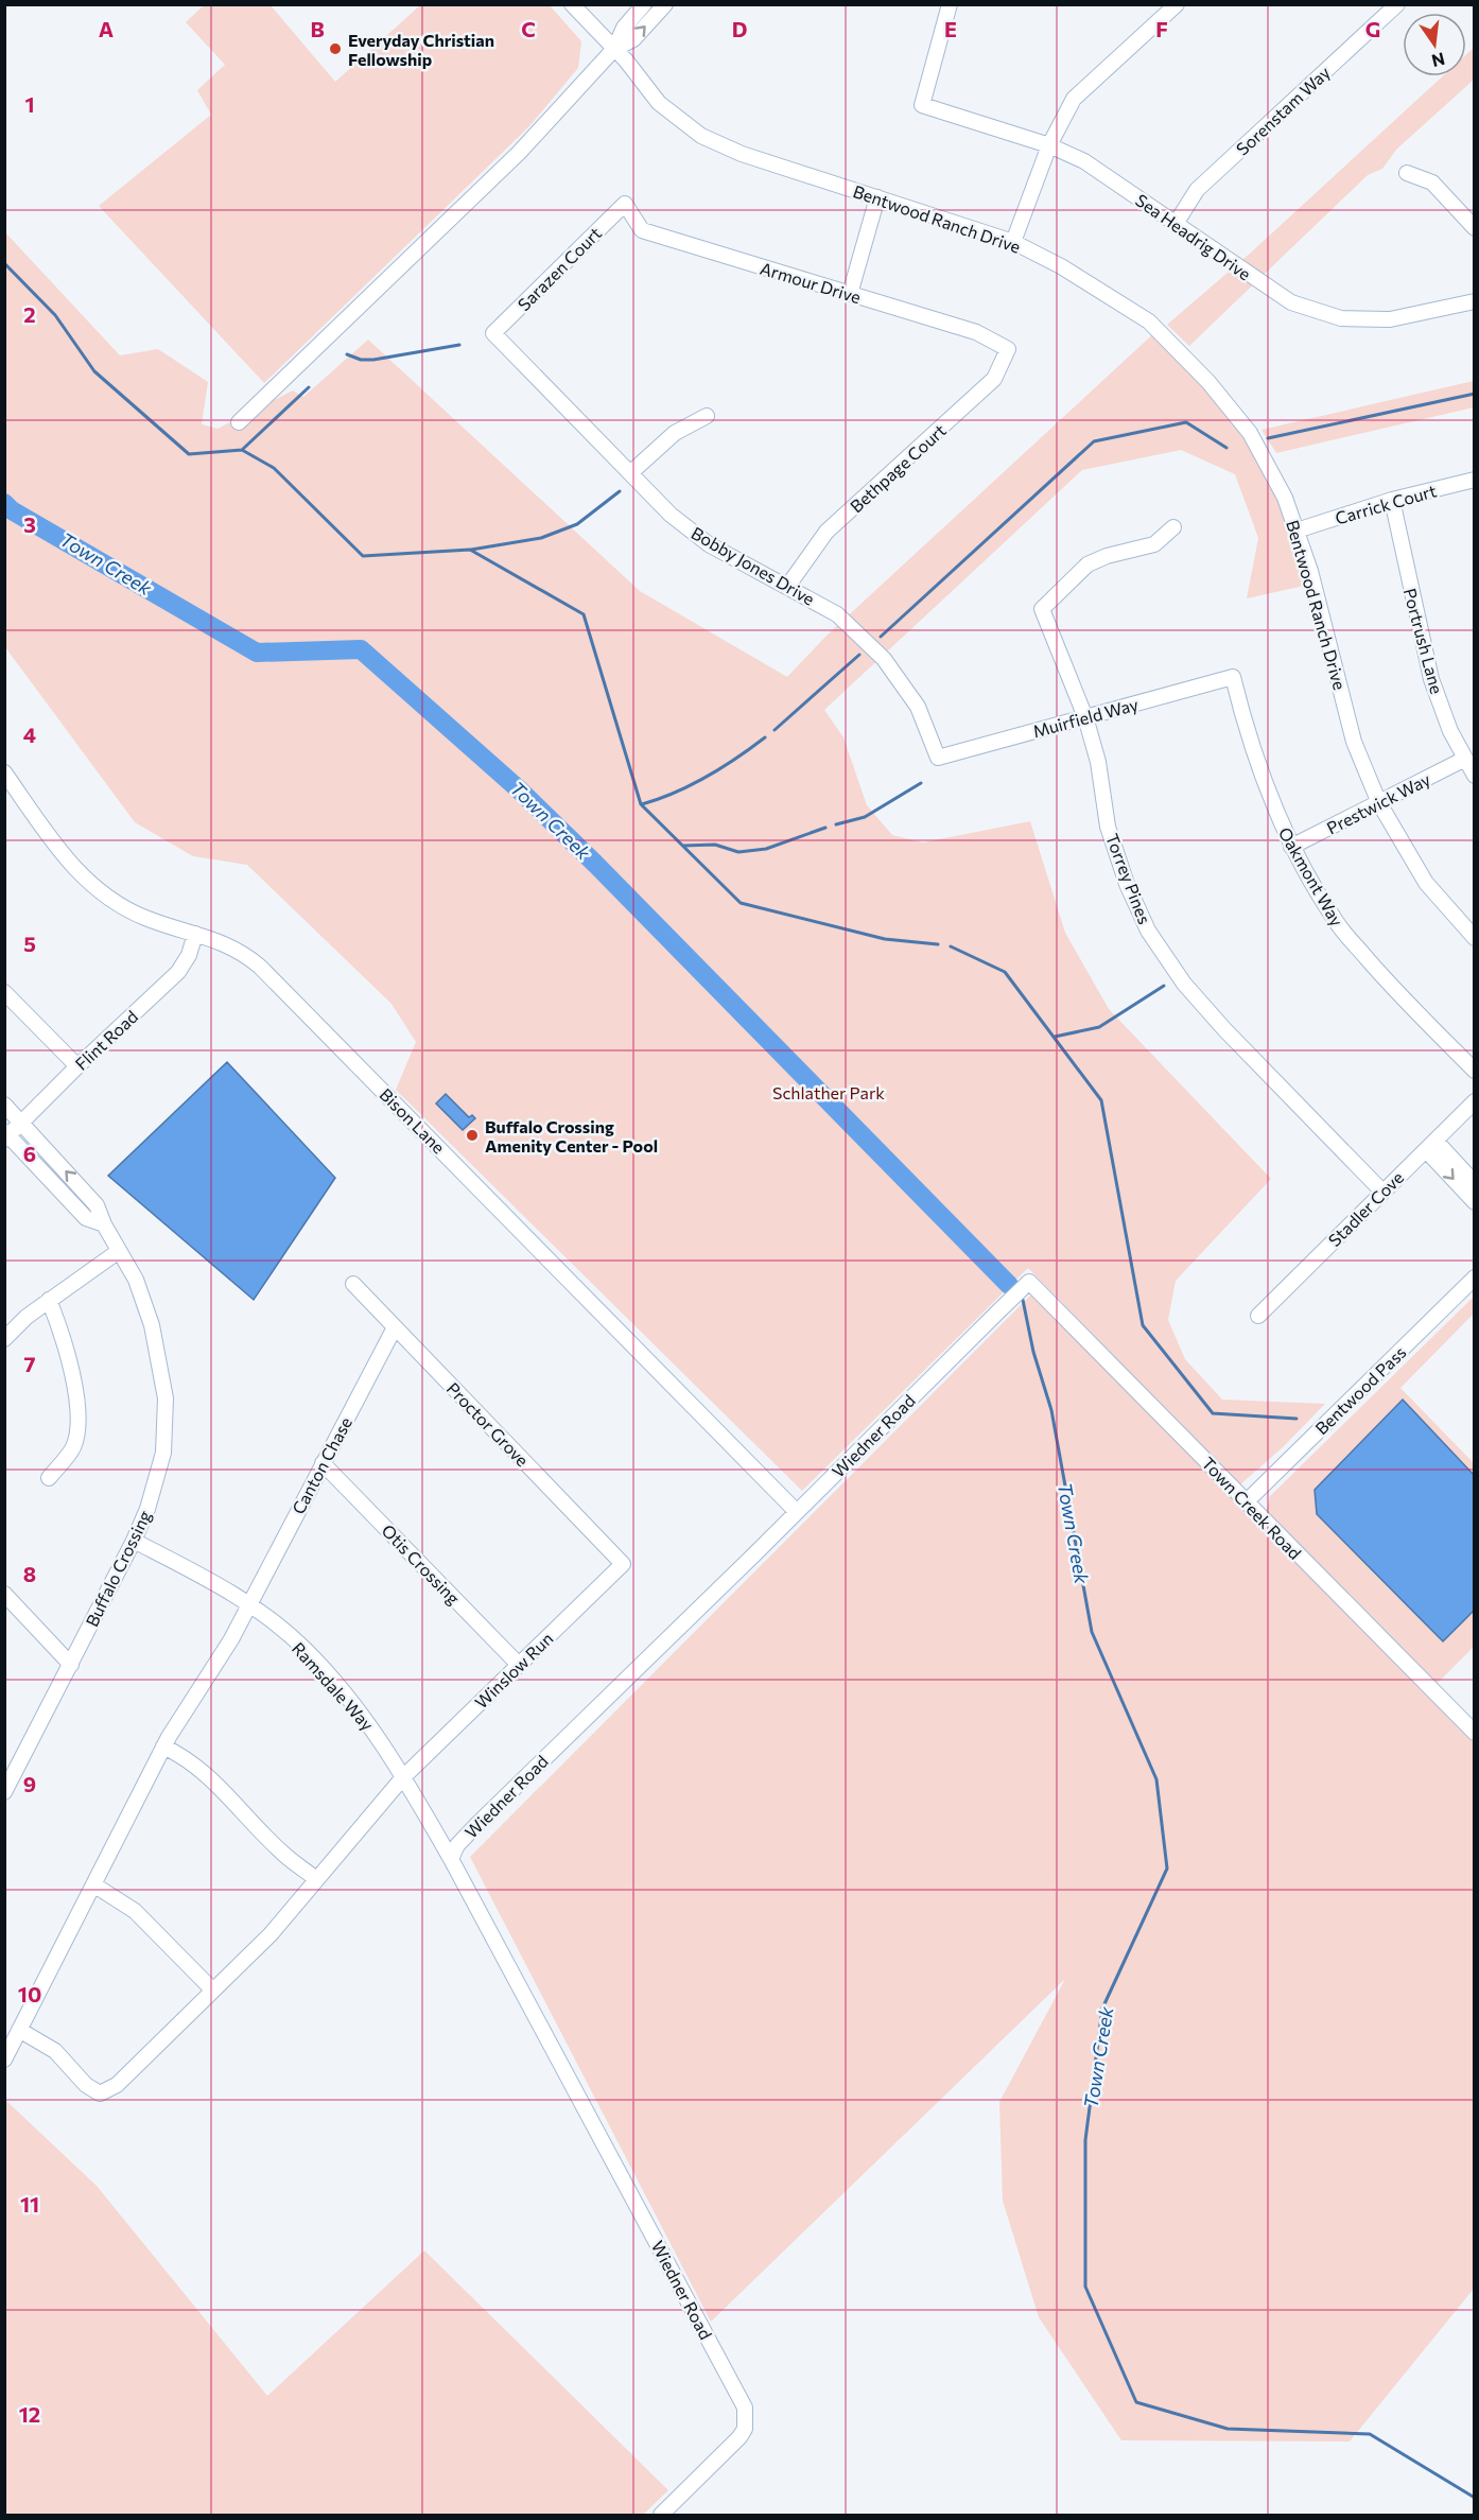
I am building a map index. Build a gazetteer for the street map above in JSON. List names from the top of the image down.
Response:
{
  "streets": {
    "street": [
      "Sorenstam Way",
      "Bentwood Ranch Drive",
      "Sea Headrig Drive",
      "Sarazen Court",
      "Armour Drive",
      "Bethpage Court",
      "Carrick Court",
      "Bobby Jones Drive",
      "Portrush Lane",
      "Muirfield Way",
      "Prestwick Way",
      "Oakmont Way",
      "Torrey Pines",
      "Flint Road",
      "Bison Lane",
      "Stadler Cove",
      "Bentwood Pass",
      "Proctor Grove",
      "Wiedner Road",
      "Canton Chase",
      "Town Creek Road",
      "Otis Crossing",
      "Buffalo Crossing",
      "Winslow Run",
      "Ramsdale Way"
    ]
  },
  "crossings": [
    ["Sorenstam Way", "Sea Headrig Drive"],
    ["Bentwood Ranch Drive", "Carrick Court"],
    ["Bentwood Ranch Drive", "Prestwick Way"],
    ["Sarazen Court", "Armour Drive"],
    ["Sarazen Court", "Bobby Jones Drive"],
    ["Armour Drive", "Bethpage Court"],
    ["Bethpage Court", "Bobby Jones Drive"],
    ["Carrick Court", "Portrush Lane"],
    ["Bobby Jones Drive", "Muirfield Way"],
    ["Portrush Lane", "Prestwick Way"],
    ["Muirfield Way", "Oakmont Way"],
    ["Muirfield Way", "Torrey Pines"],
    ["Prestwick Way", "Oakmont Way"],
    ["Torrey Pines", "Stadler Cove"],
    ["Flint Road", "Bison Lane"],
    ["Flint Road", "Buffalo Crossing"],
    ["Bison Lane", "Wiedner Road"],
    ["Bentwood Pass", "Town Creek Road"],
    ["Proctor Grove", "Canton Chase"],
    ["Proctor Grove", "Winslow Run"],
    ["Wiedner Road", "Town Creek Road"],
    ["Wiedner Road", "Ramsdale Way"],
    ["Canton Chase", "Otis Crossing"],
    ["Canton Chase", "Winslow Run"],
    ["Canton Chase", "Ramsdale Way"],
    ["Otis Crossing", "Winslow Run"],
    ["Buffalo Crossing", "Ramsdale Way"],
    ["Winslow Run", "Ramsdale Way"]
  ],
  "water": ["Town Creek"],
  "parks": ["Schlather Park"],
  "places": ["Everyday Christian Fellowship", "Buffalo Crossing Amenity Center - Pool"],
  "north": "bottom",
  "grid": {
    "columns": [
      "A",
      "B",
      "C",
      "D",
      "E",
      "F",
      "G"
    ],
    "rows": [
      "1",
      "2",
      "3",
      "4",
      "5",
      "6",
      "7",
      "8",
      "9",
      "10",
      "11",
      "12"
    ]
  }
}
